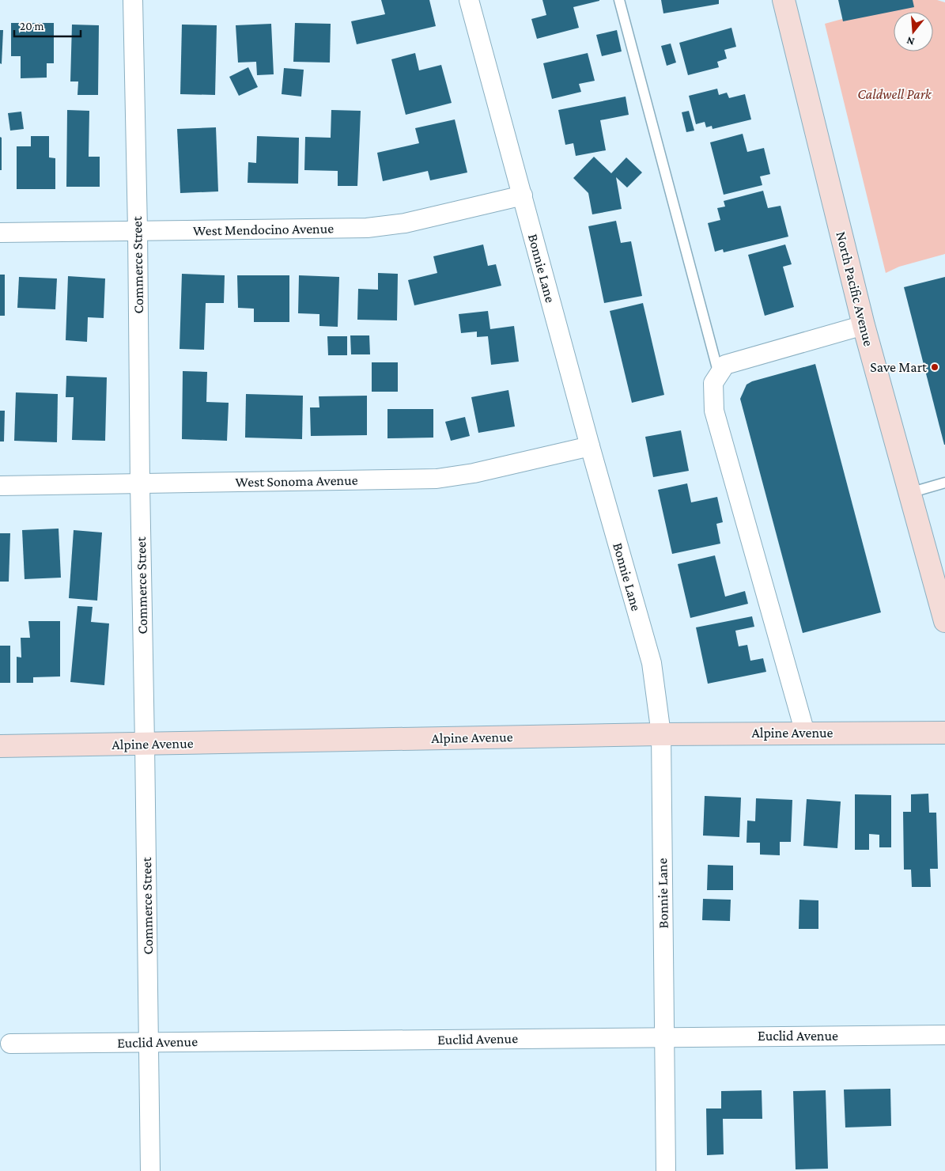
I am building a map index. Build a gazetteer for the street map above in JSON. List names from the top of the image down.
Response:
{
  "streets": {
    "street": [
      "West Mendocino Avenue",
      "Commerce Street",
      "Bonnie Lane",
      "North Pacific Avenue",
      "West Sonoma Avenue",
      "Alpine Avenue",
      "Euclid Avenue"
    ]
  },
  "crossings": [
    ["West Mendocino Avenue", "Commerce Street"],
    ["West Mendocino Avenue", "Bonnie Lane"],
    ["Commerce Street", "West Sonoma Avenue"],
    ["Commerce Street", "Alpine Avenue"],
    ["Commerce Street", "Euclid Avenue"],
    ["Bonnie Lane", "West Sonoma Avenue"],
    ["Bonnie Lane", "Alpine Avenue"],
    ["Bonnie Lane", "Euclid Avenue"]
  ],
  "parks": ["Caldwell Park"],
  "places": ["Save Mart"],
  "scale_bar": "20 m",
  "north": "bottom"
}
